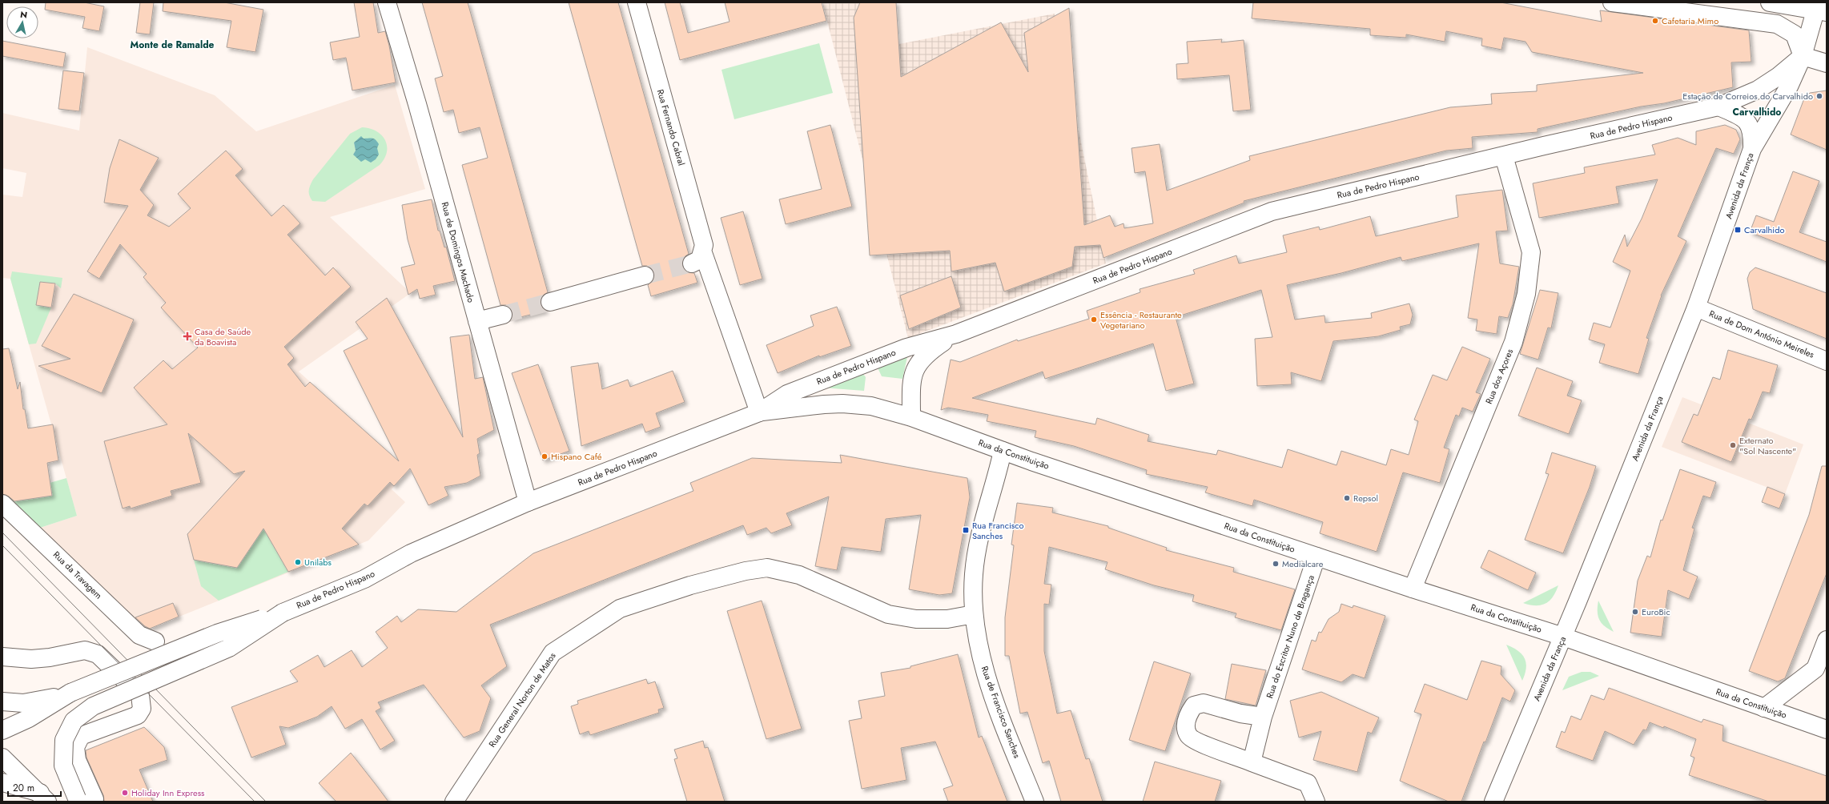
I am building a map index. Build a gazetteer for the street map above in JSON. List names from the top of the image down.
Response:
{
  "streets": {
    "street": [
      "Rua de Pedro Hispano",
      "Rua Fernando Cabral",
      "Avenida da França",
      "Rua de Domingos Machado",
      "Rua de Dom António Meireles",
      "Rua dos Açores",
      "Rua da Constituição",
      "Rua da Travagem",
      "Rua do Escritor Nuno de Bragança",
      "Rua General Norton de Matos",
      "Rua de Francisco Sanches"
    ]
  },
  "crossings": [
    ["Rua de Pedro Hispano", "Rua Fernando Cabral"],
    ["Rua de Pedro Hispano", "Avenida da França"],
    ["Rua de Pedro Hispano", "Rua de Domingos Machado"],
    ["Rua de Pedro Hispano", "Rua dos Açores"],
    ["Rua de Pedro Hispano", "Rua da Constituição"],
    ["Rua Fernando Cabral", "Rua da Constituição"],
    ["Avenida da França", "Rua de Dom António Meireles"],
    ["Avenida da França", "Rua da Constituição"],
    ["Rua dos Açores", "Rua da Constituição"],
    ["Rua da Constituição", "Rua do Escritor Nuno de Bragança"],
    ["Rua da Constituição", "Rua de Francisco Sanches"],
    ["Rua General Norton de Matos", "Rua de Francisco Sanches"]
  ],
  "districts": ["Monte de Ramalde", "Carvalhido"],
  "places": {
    "other": [
      "Cafetaria Mimo",
      "Estação de Correios do Carvalhido",
      "Essência - Restaurante Vegetariano",
      "Externato \"Sol Nascente\"",
      "Hispano Café",
      "Repsol",
      "Unilabs",
      "Medialcare",
      "EuroBic",
      "Holiday Inn Express"
    ],
    "transit": ["Carvalhido", "Rua Francisco Sanches"],
    "health": ["Casa de Saúde da Boavista"]
  },
  "scale_bar": "20 m",
  "north": "top"
}
